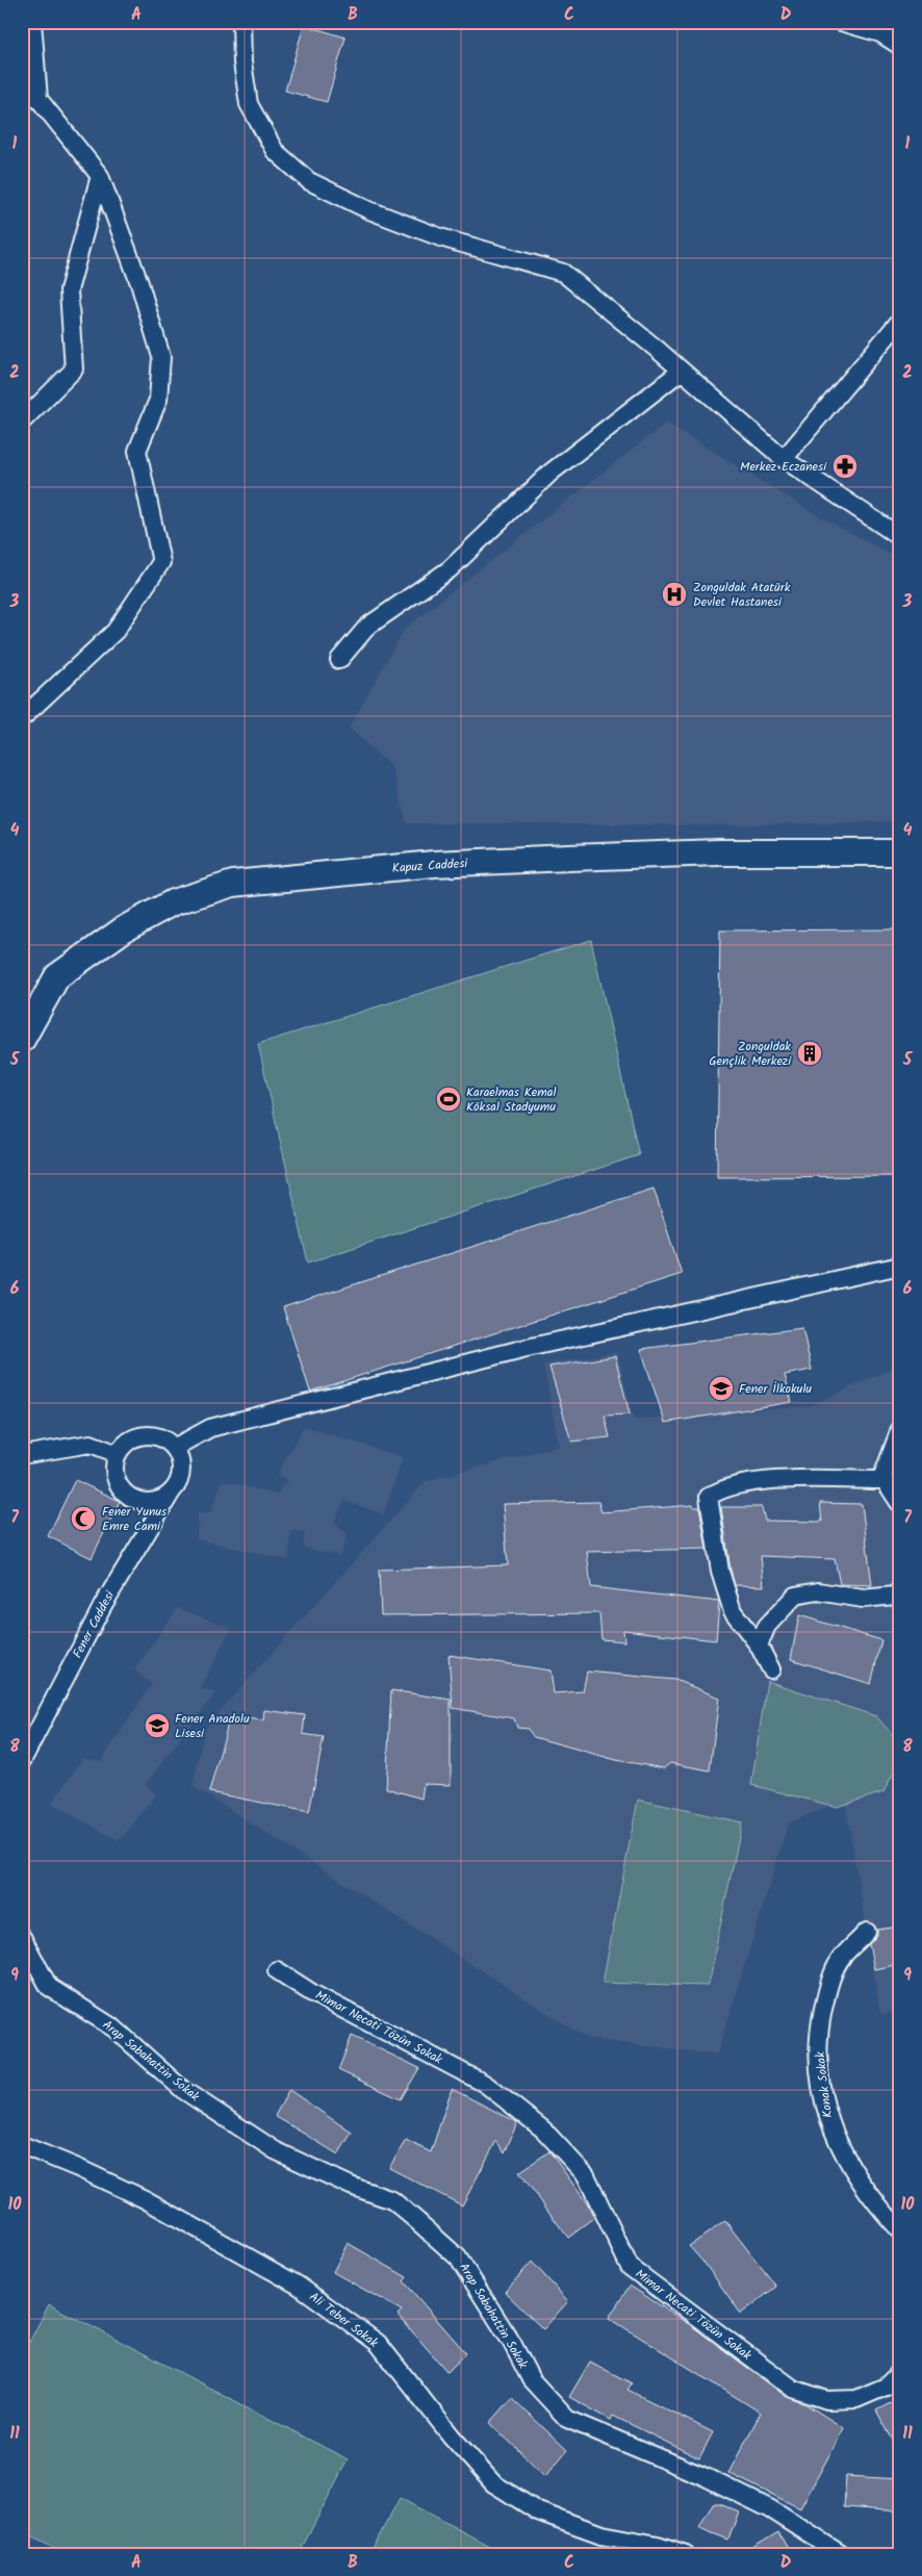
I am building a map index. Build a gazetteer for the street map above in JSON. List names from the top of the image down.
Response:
{
  "streets": {
    "main road": ["Kapuz Caddesi"],
    "street": [
      "Fener Caddesi",
      "Mimar Necati Tözün Sokak",
      "Arap Sabahattin Sokak",
      "Konak Sokak",
      "Ali Teber Sokak"
    ]
  },
  "places": {
    "pharmacy": ["Merkez Eczanesi"],
    "hospital": ["Zonguldak Atatürk Devlet Hastanesi"],
    "building": ["Zonguldak Gençlik Merkezi"],
    "sports": ["Karaelmas Kemal Köksal Stadyumu"],
    "school or university": ["Fener İlkokulu", "Fener Anadolu Lisesi"],
    "mosque": ["Fener Yunus Emre Cami"]
  },
  "grid": {
    "columns": [
      "A",
      "B",
      "C",
      "D"
    ],
    "rows": [
      "1",
      "2",
      "3",
      "4",
      "5",
      "6",
      "7",
      "8",
      "9",
      "10",
      "11"
    ]
  }
}
